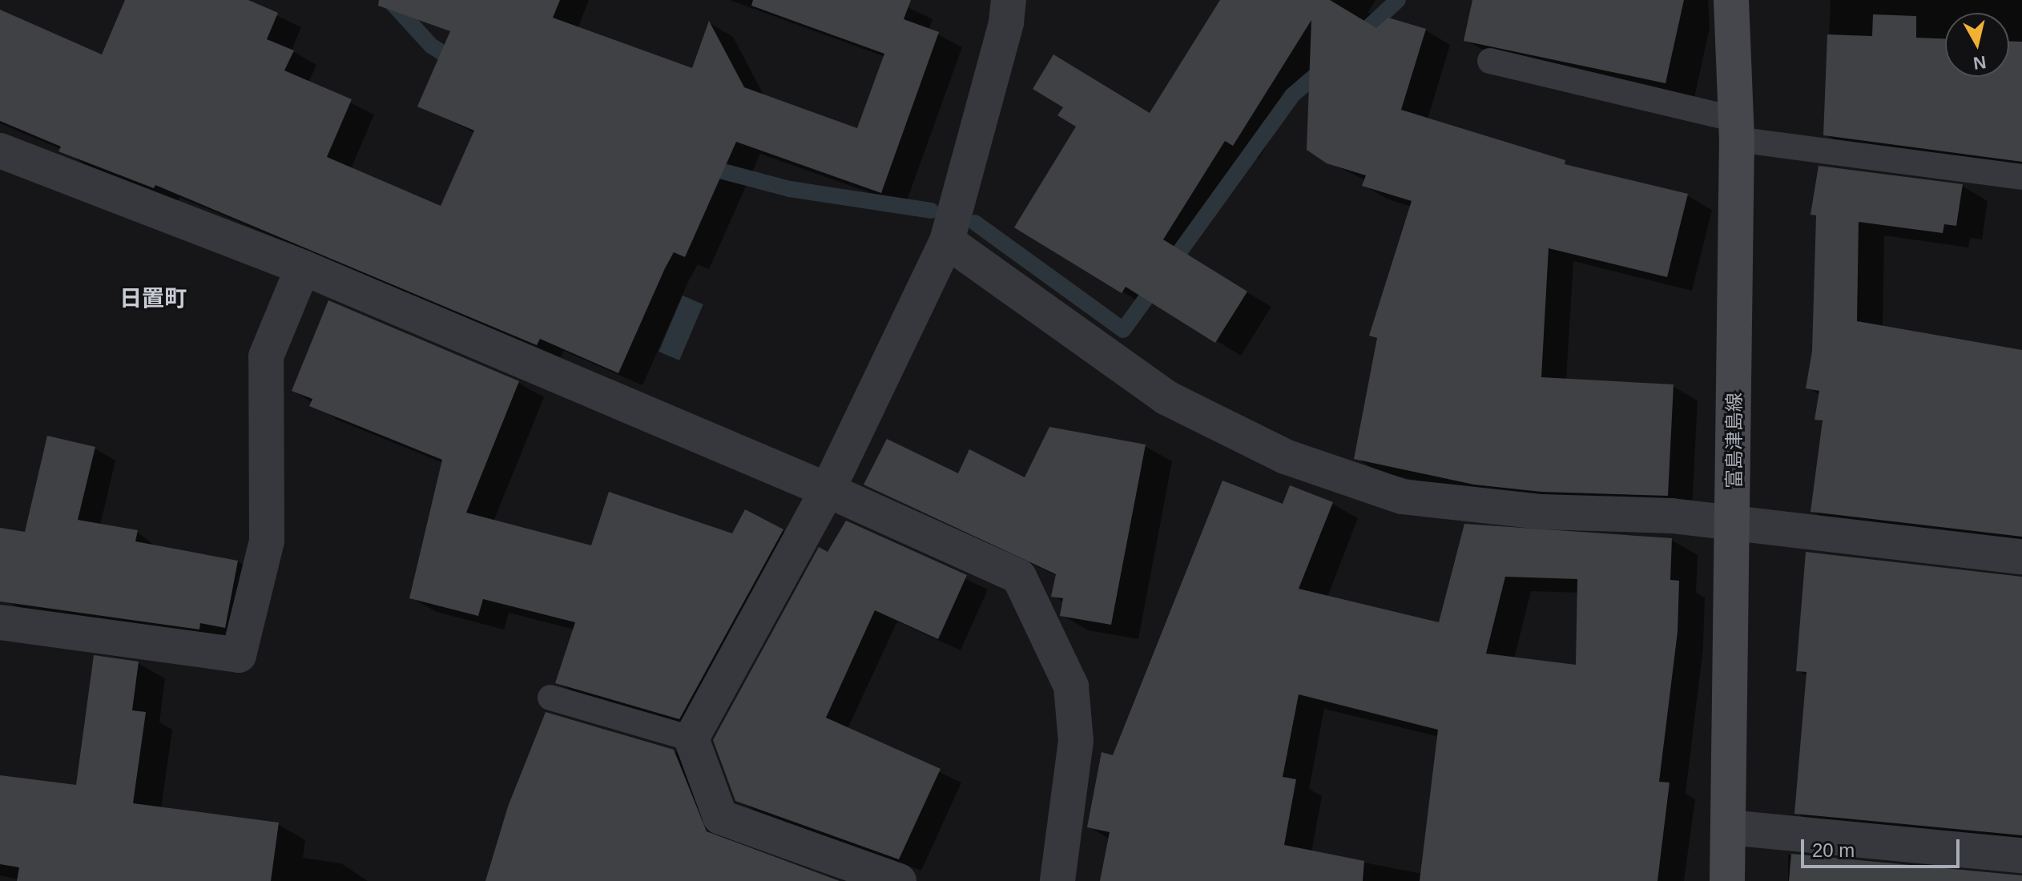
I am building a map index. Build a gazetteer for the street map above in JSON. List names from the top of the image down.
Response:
{
  "streets": {
    "main road": ["富島津島線"]
  },
  "districts": ["日置町"],
  "scale_bar": "20 m",
  "north": "bottom"
}
